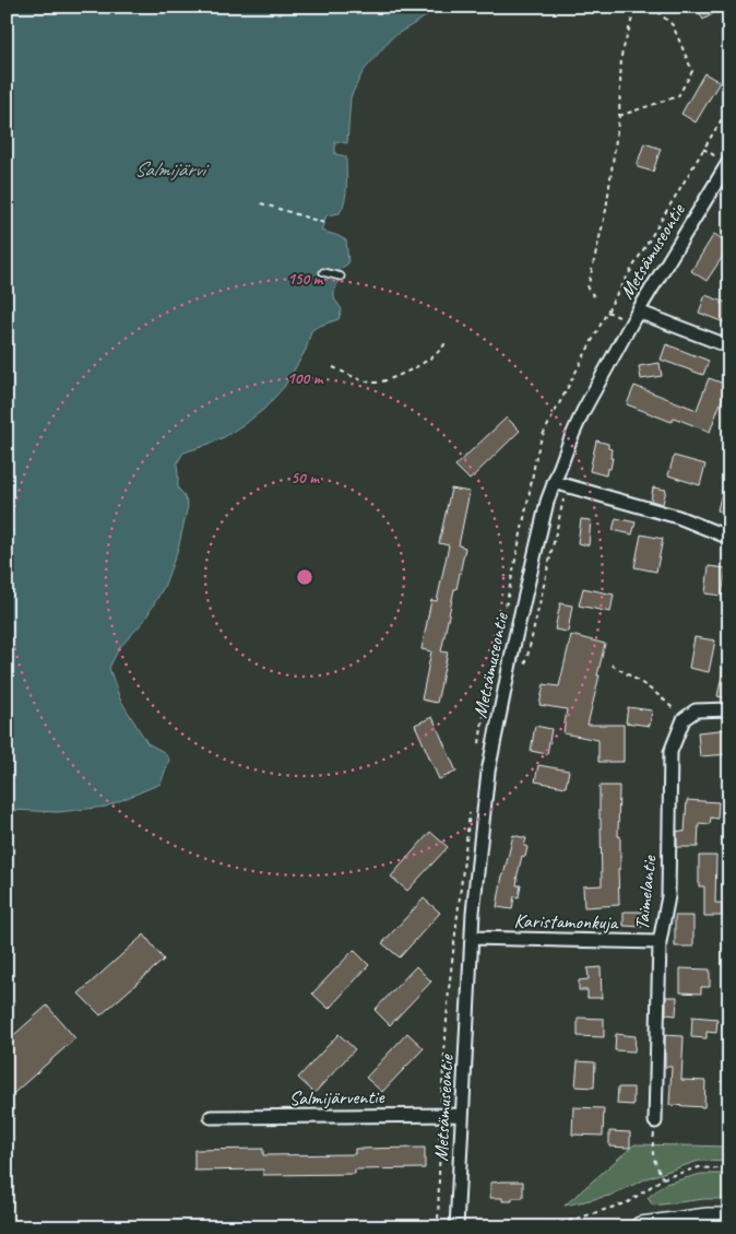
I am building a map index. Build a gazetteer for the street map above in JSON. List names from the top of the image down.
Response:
{
  "streets": {
    "street": [
      "Metsämuseontie",
      "Taimelantie",
      "Karistamonkuja",
      "Salmijärventie"
    ]
  },
  "crossings": [
    ["Metsämuseontie", "Karistamonkuja"],
    ["Metsämuseontie", "Salmijärventie"],
    ["Taimelantie", "Karistamonkuja"]
  ],
  "water": ["Salmijärvi"],
  "rings": ["150 m", "100 m", "50 m"]
}
